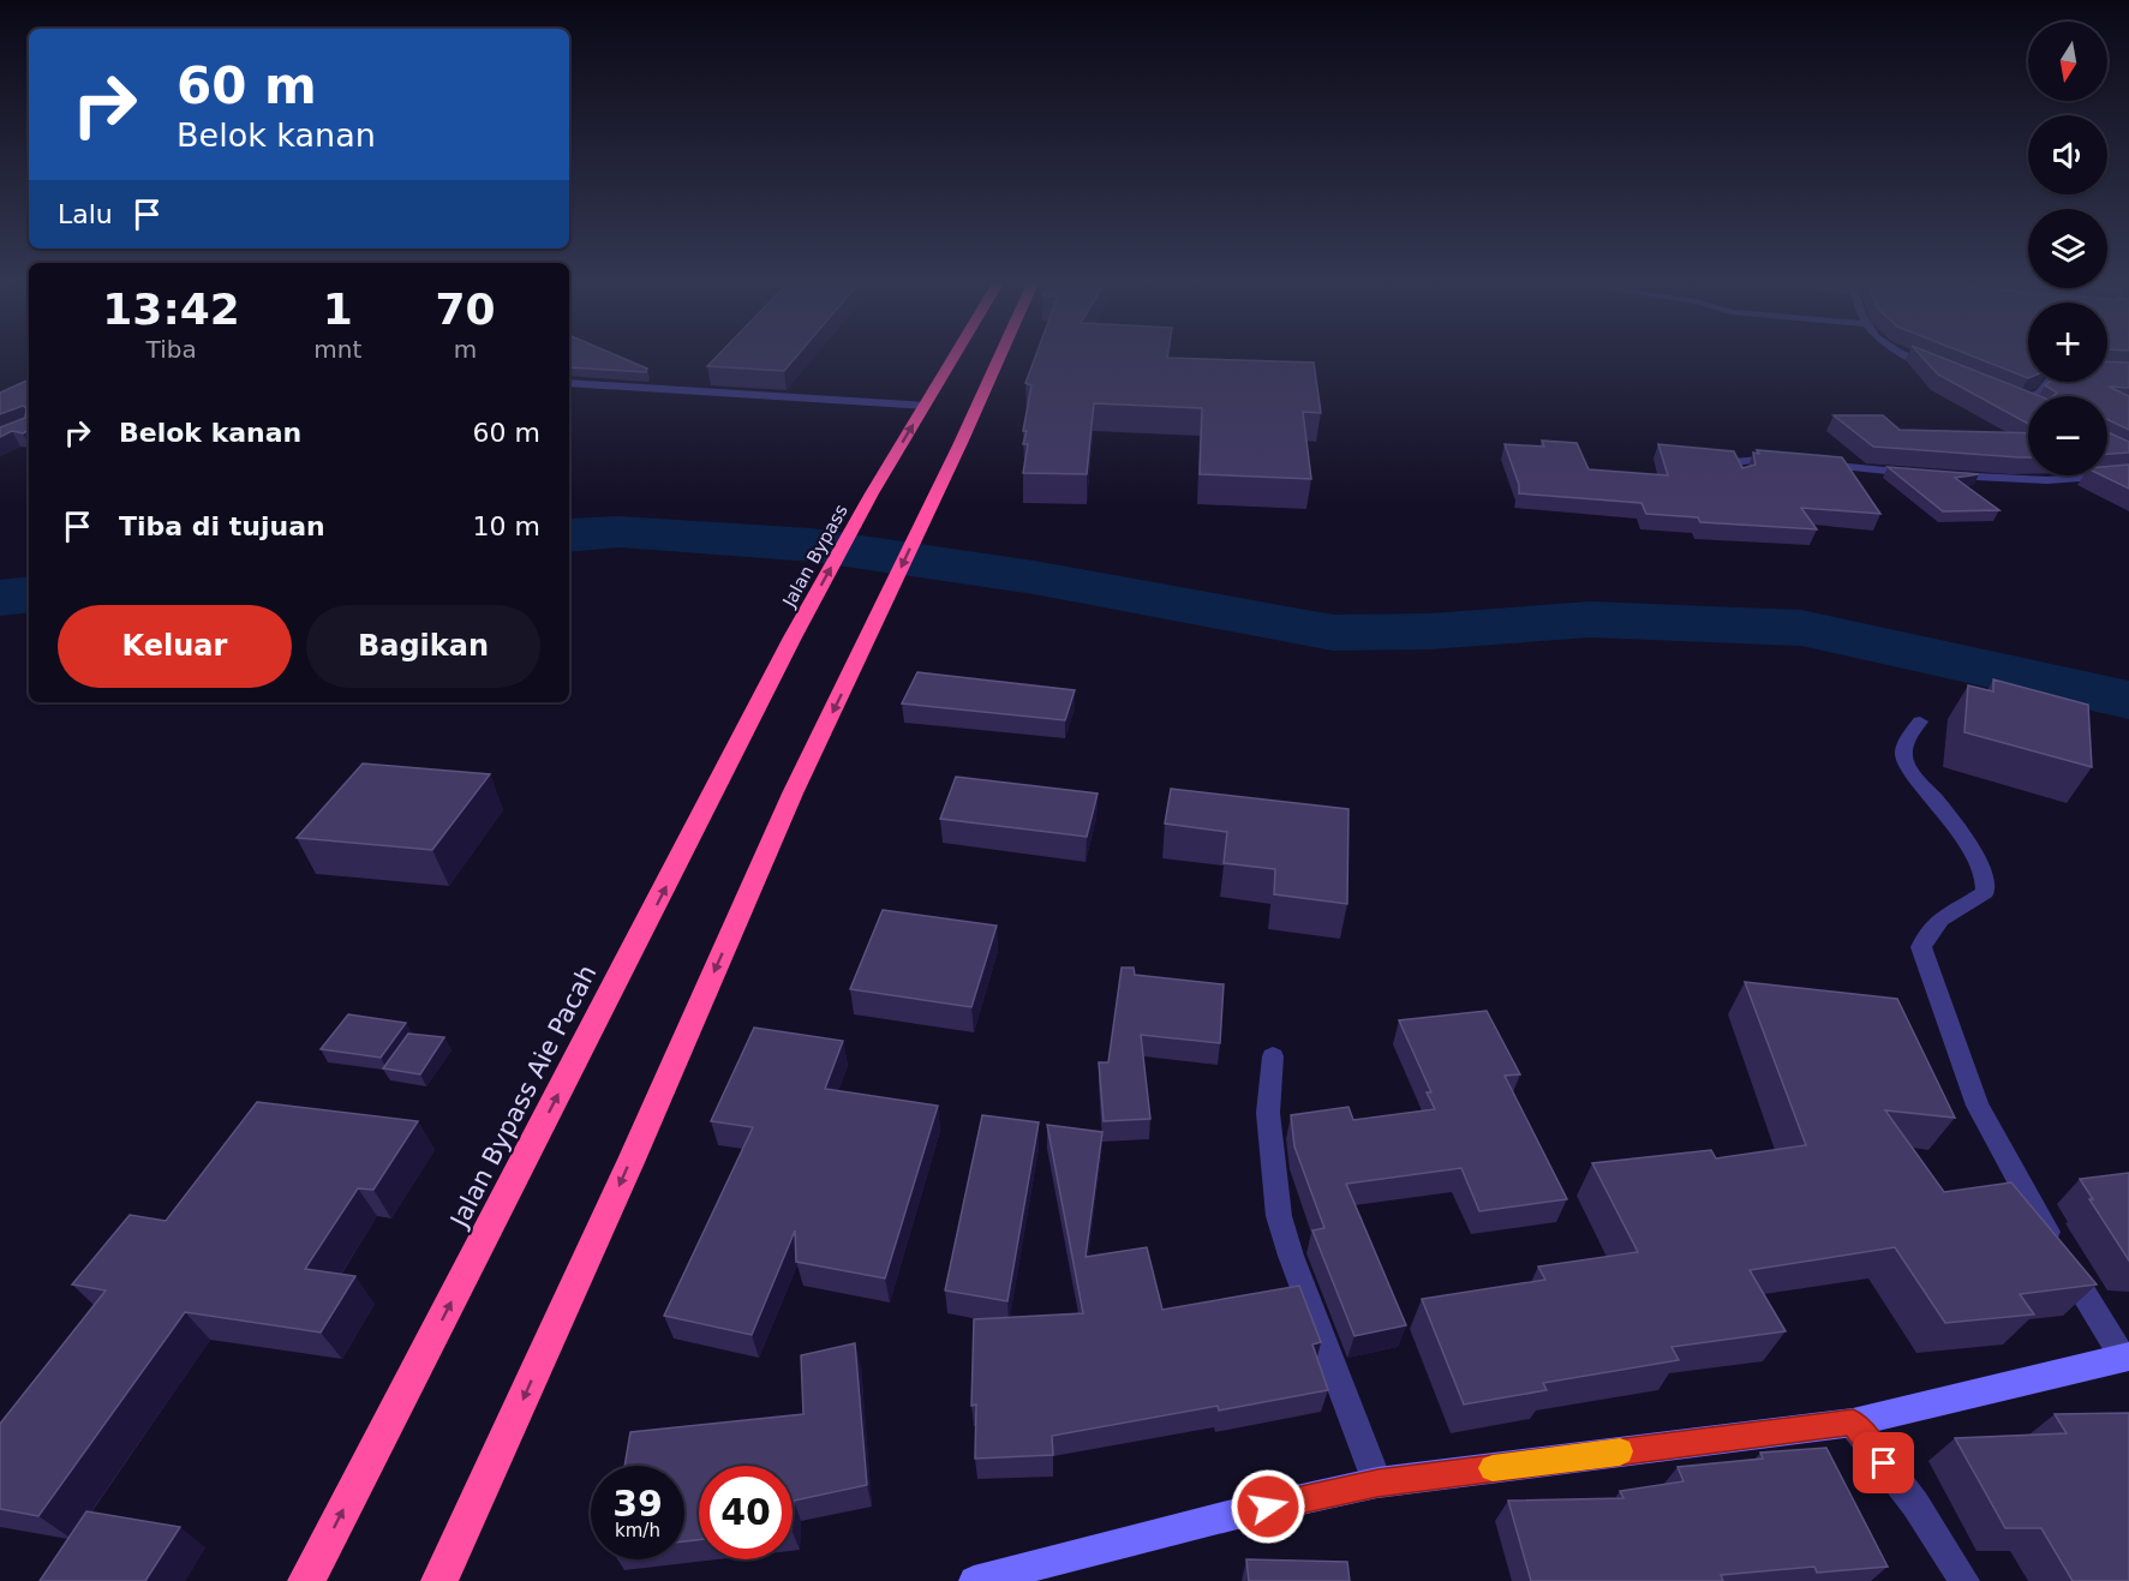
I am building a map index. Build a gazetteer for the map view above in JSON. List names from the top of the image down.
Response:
{
  "streets": {
    "highway": ["Jalan Bypass", "Jalan Bypass Aie Pacah"]
  },
  "crossings": [
    ["Jalan Bypass", "Jalan Bypass Aie Pacah"]
  ],
  "north": "bottom",
  "page": {
    "map_buttons": ["+", "−"],
    "turn": ["60 m", "Belok kanan"],
    "then": "Lalu",
    "eta": [
      "13:42",
      "Tiba",
      "1",
      "mnt",
      "70",
      "m"
    ],
    "list": [
      {
        "name": "Belok kanan",
        "value": "60 m"
      },
      {
        "name": "Tiba di tujuan",
        "value": "10 m"
      }
    ],
    "buttons": ["Keluar", "Bagikan"],
    "speed": "39 km/h",
    "limit": "40"
  }
}
